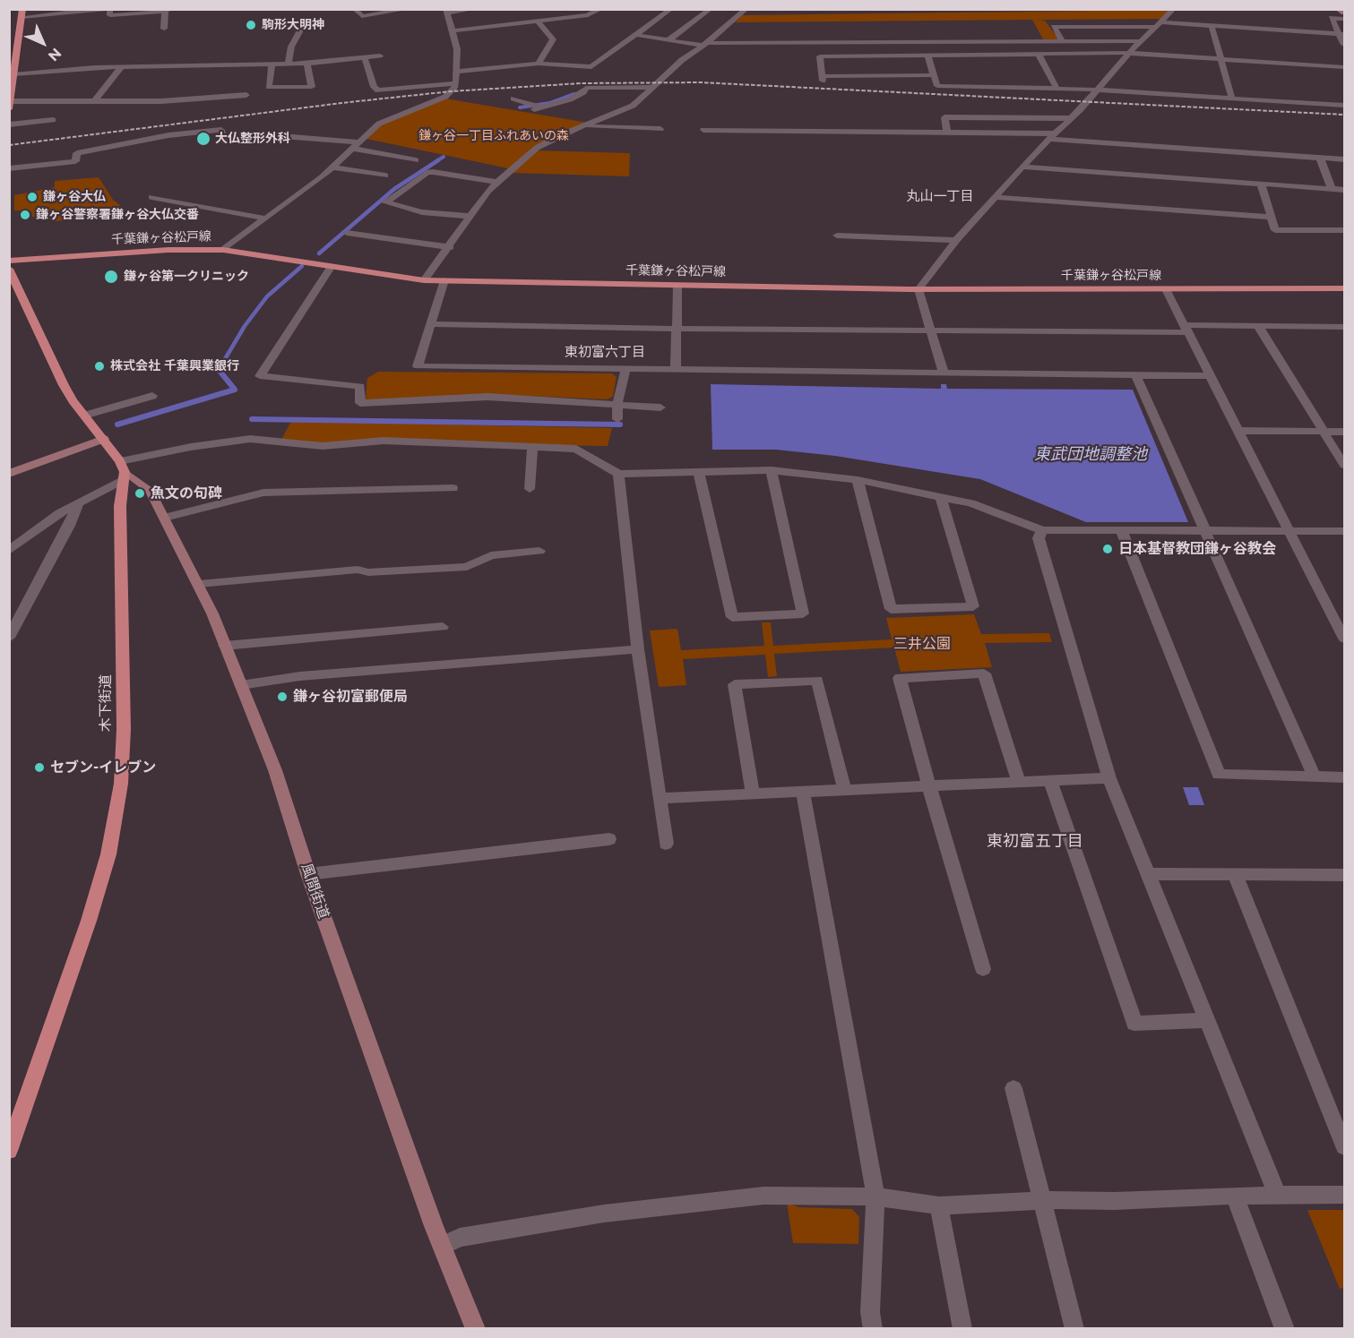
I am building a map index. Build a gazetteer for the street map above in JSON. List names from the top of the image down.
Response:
{
  "streets": {
    "main road": ["千葉鎌ヶ谷松戸線", "木下街道"],
    "street": ["風間街道"]
  },
  "crossings": [
    ["木下街道", "風間街道"]
  ],
  "districts": ["丸山一丁目", "東初富六丁目", "東初富五丁目"],
  "water": ["東武団地調整池"],
  "parks": ["鎌ヶ谷一丁目ふれあいの森", "三井公園"],
  "places": [
    "駒形大明神",
    "大仏整形外科",
    "鎌ヶ谷大仏",
    "鎌ヶ谷警察署鎌ヶ谷大仏交番",
    "鎌ヶ谷第一クリニック",
    "株式会社 千葉興業銀行",
    "魚文の句碑",
    "日本基督教団鎌ヶ谷教会",
    "鎌ヶ谷初富郵便局",
    "セブン-イレブン"
  ],
  "north": "bottom right"
}
